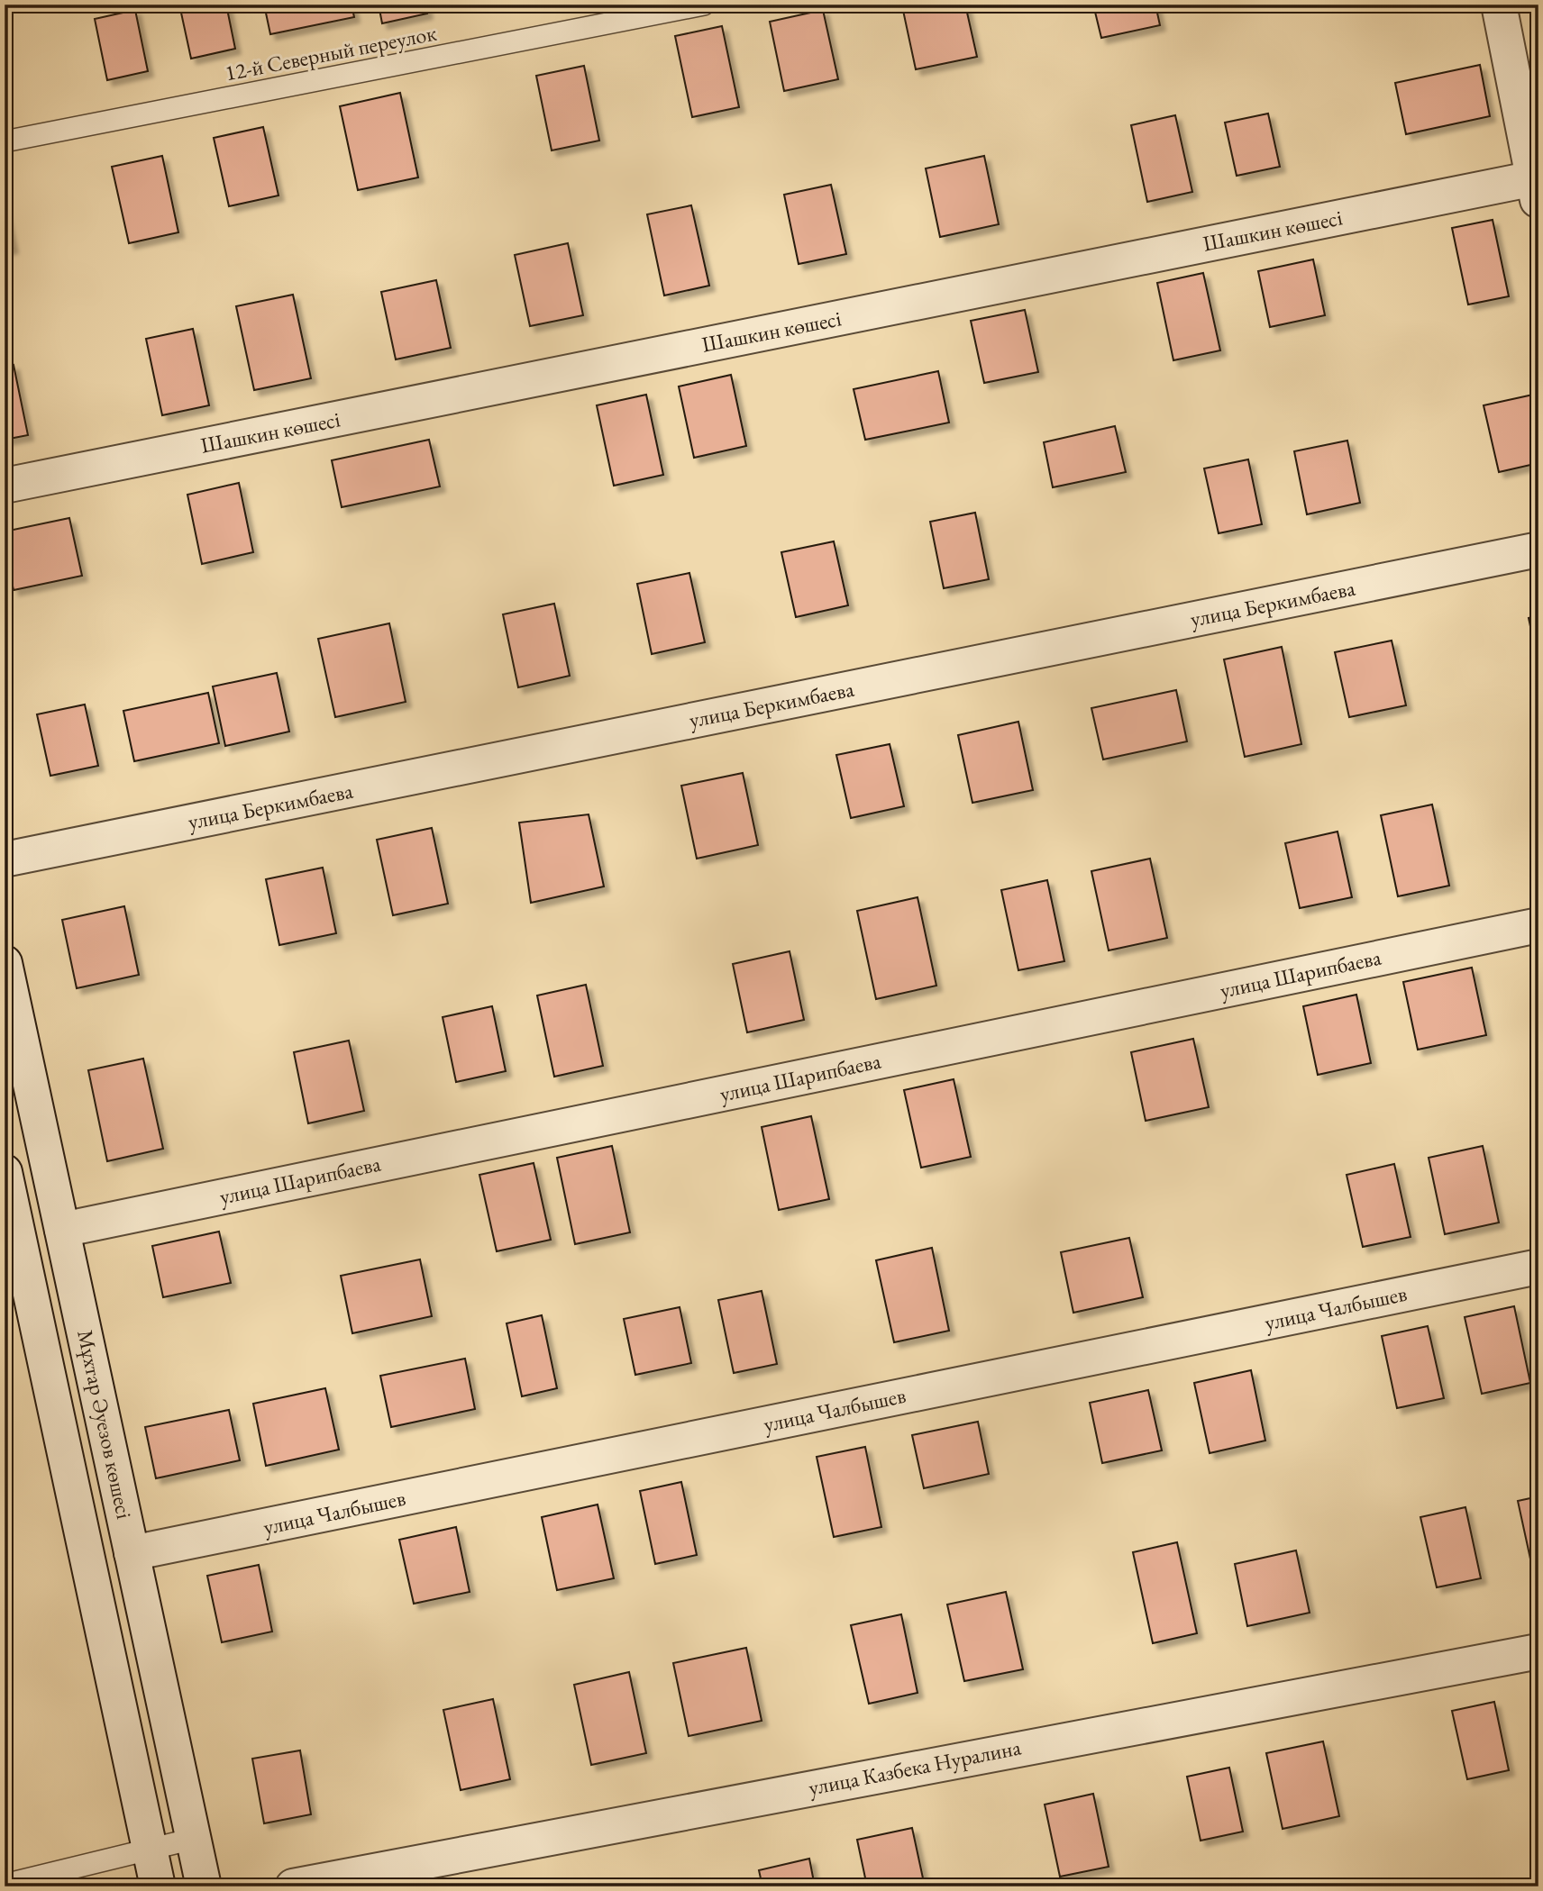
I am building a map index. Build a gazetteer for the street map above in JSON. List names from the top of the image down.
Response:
{
  "streets": {
    "street": [
      "Шашкин көшесі",
      "улица Беркимбаева",
      "улица Шарипбаева",
      "улица Чалбышев",
      "Мұхтар Әуезов көшесі",
      "улица Казбека Нуралина"
    ],
    "lane": ["12-й Северный переулок"]
  },
  "crossings": [
    ["улица Шарипбаева", "Мұхтар Әуезов көшесі"],
    ["улица Чалбышев", "Мұхтар Әуезов көшесі"]
  ]
}
